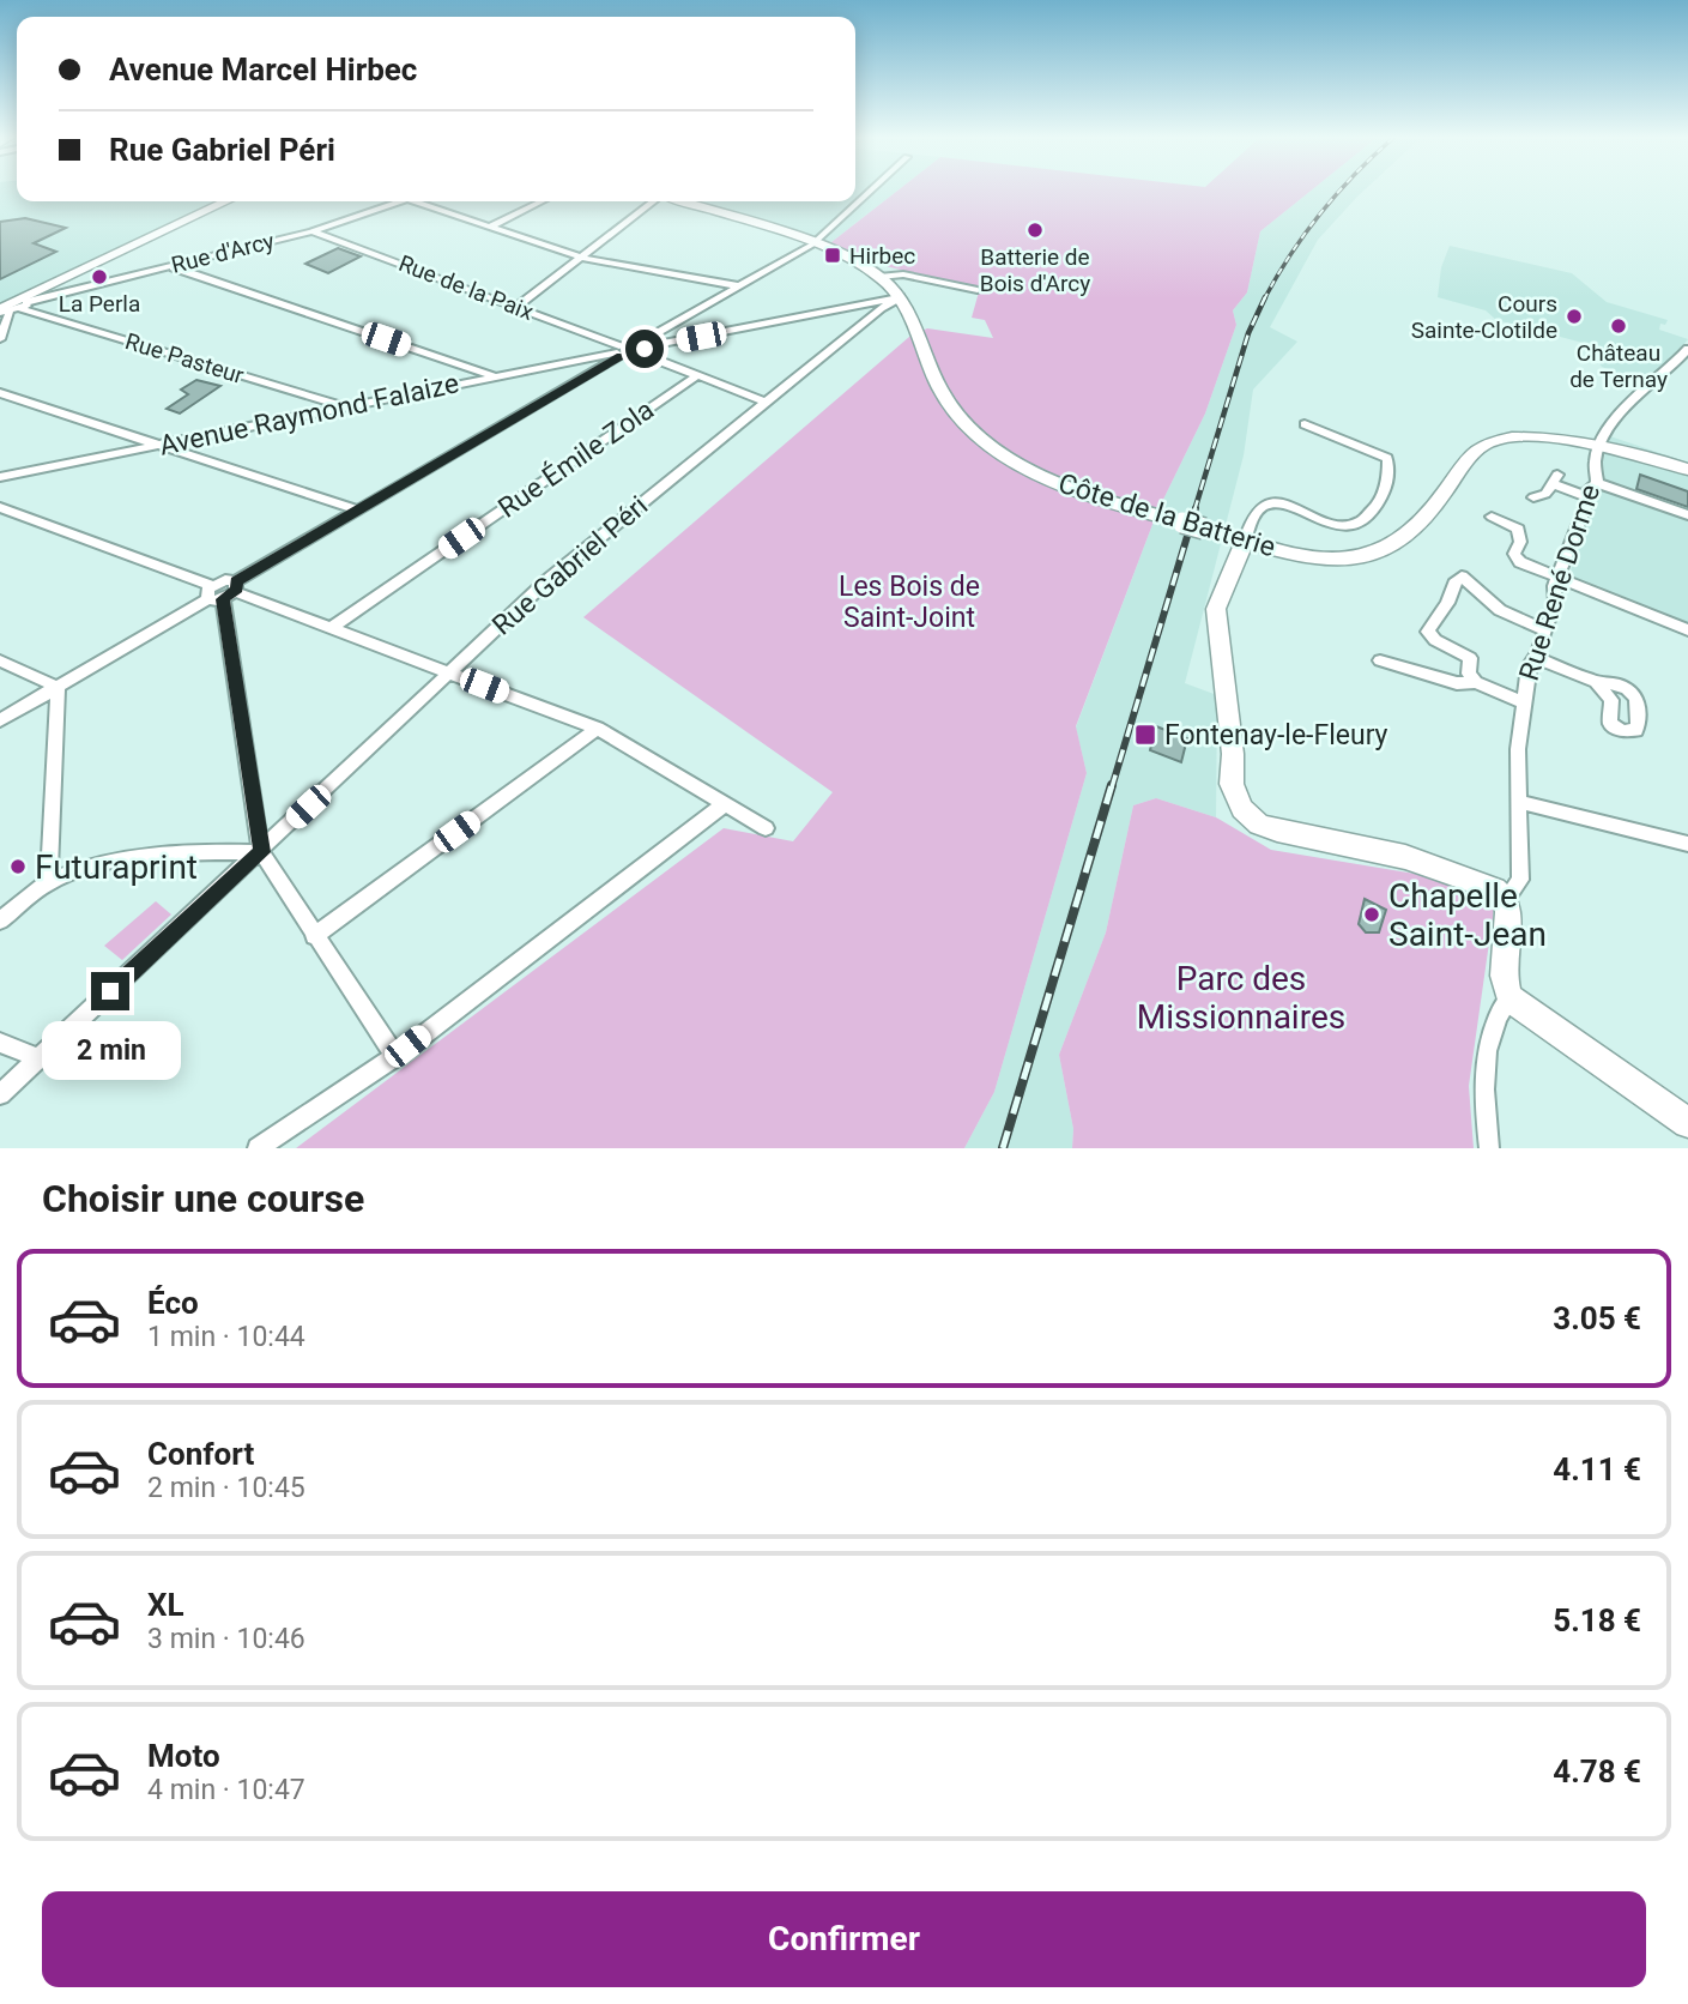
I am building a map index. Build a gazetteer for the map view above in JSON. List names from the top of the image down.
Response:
{
  "streets": {
    "main road": ["Côte de la Batterie"],
    "street": [
      "Rue d'Arcy",
      "Rue de la Paix",
      "Rue Pasteur",
      "Avenue Raymond Falaize",
      "Rue Émile Zola",
      "Rue Gabriel Péri",
      "Rue René Dorme"
    ]
  },
  "crossings": [
    ["Rue d'Arcy", "Rue de la Paix"],
    ["Rue d'Arcy", "Rue Pasteur"],
    ["Rue de la Paix", "Avenue Raymond Falaize"],
    ["Rue Pasteur", "Avenue Raymond Falaize"],
    ["Avenue Raymond Falaize", "Côte de la Batterie"],
    ["Avenue Raymond Falaize", "Rue Gabriel Péri"],
    ["Côte de la Batterie", "Rue Gabriel Péri"],
    ["Côte de la Batterie", "Rue René Dorme"]
  ],
  "parks": ["Les Bois de Saint-Joint", "Parc des Missionnaires"],
  "places": {
    "other": [
      "Batterie de Bois d'Arcy",
      "La Perla",
      "Cours Sainte-Clotilde",
      "Château de Ternay",
      "Futuraprint",
      "Chapelle Saint-Jean"
    ],
    "transit": ["Hirbec", "Fontenay-le-Fleury"]
  },
  "page": {
    "banner": ["Avenue Marcel Hirbec", "Rue Gabriel Péri"],
    "bubble": "2 min",
    "heading": "Choisir une course",
    "list": [
      {
        "name": "Éco",
        "note": "1 min · 10:44",
        "value": "3.05 €"
      },
      {
        "name": "Confort",
        "note": "2 min · 10:45",
        "value": "4.11 €"
      },
      {
        "name": "XL",
        "note": "3 min · 10:46",
        "value": "5.18 €"
      },
      {
        "name": "Moto",
        "note": "4 min · 10:47",
        "value": "4.78 €"
      }
    ],
    "buttons": "Confirmer"
  }
}
